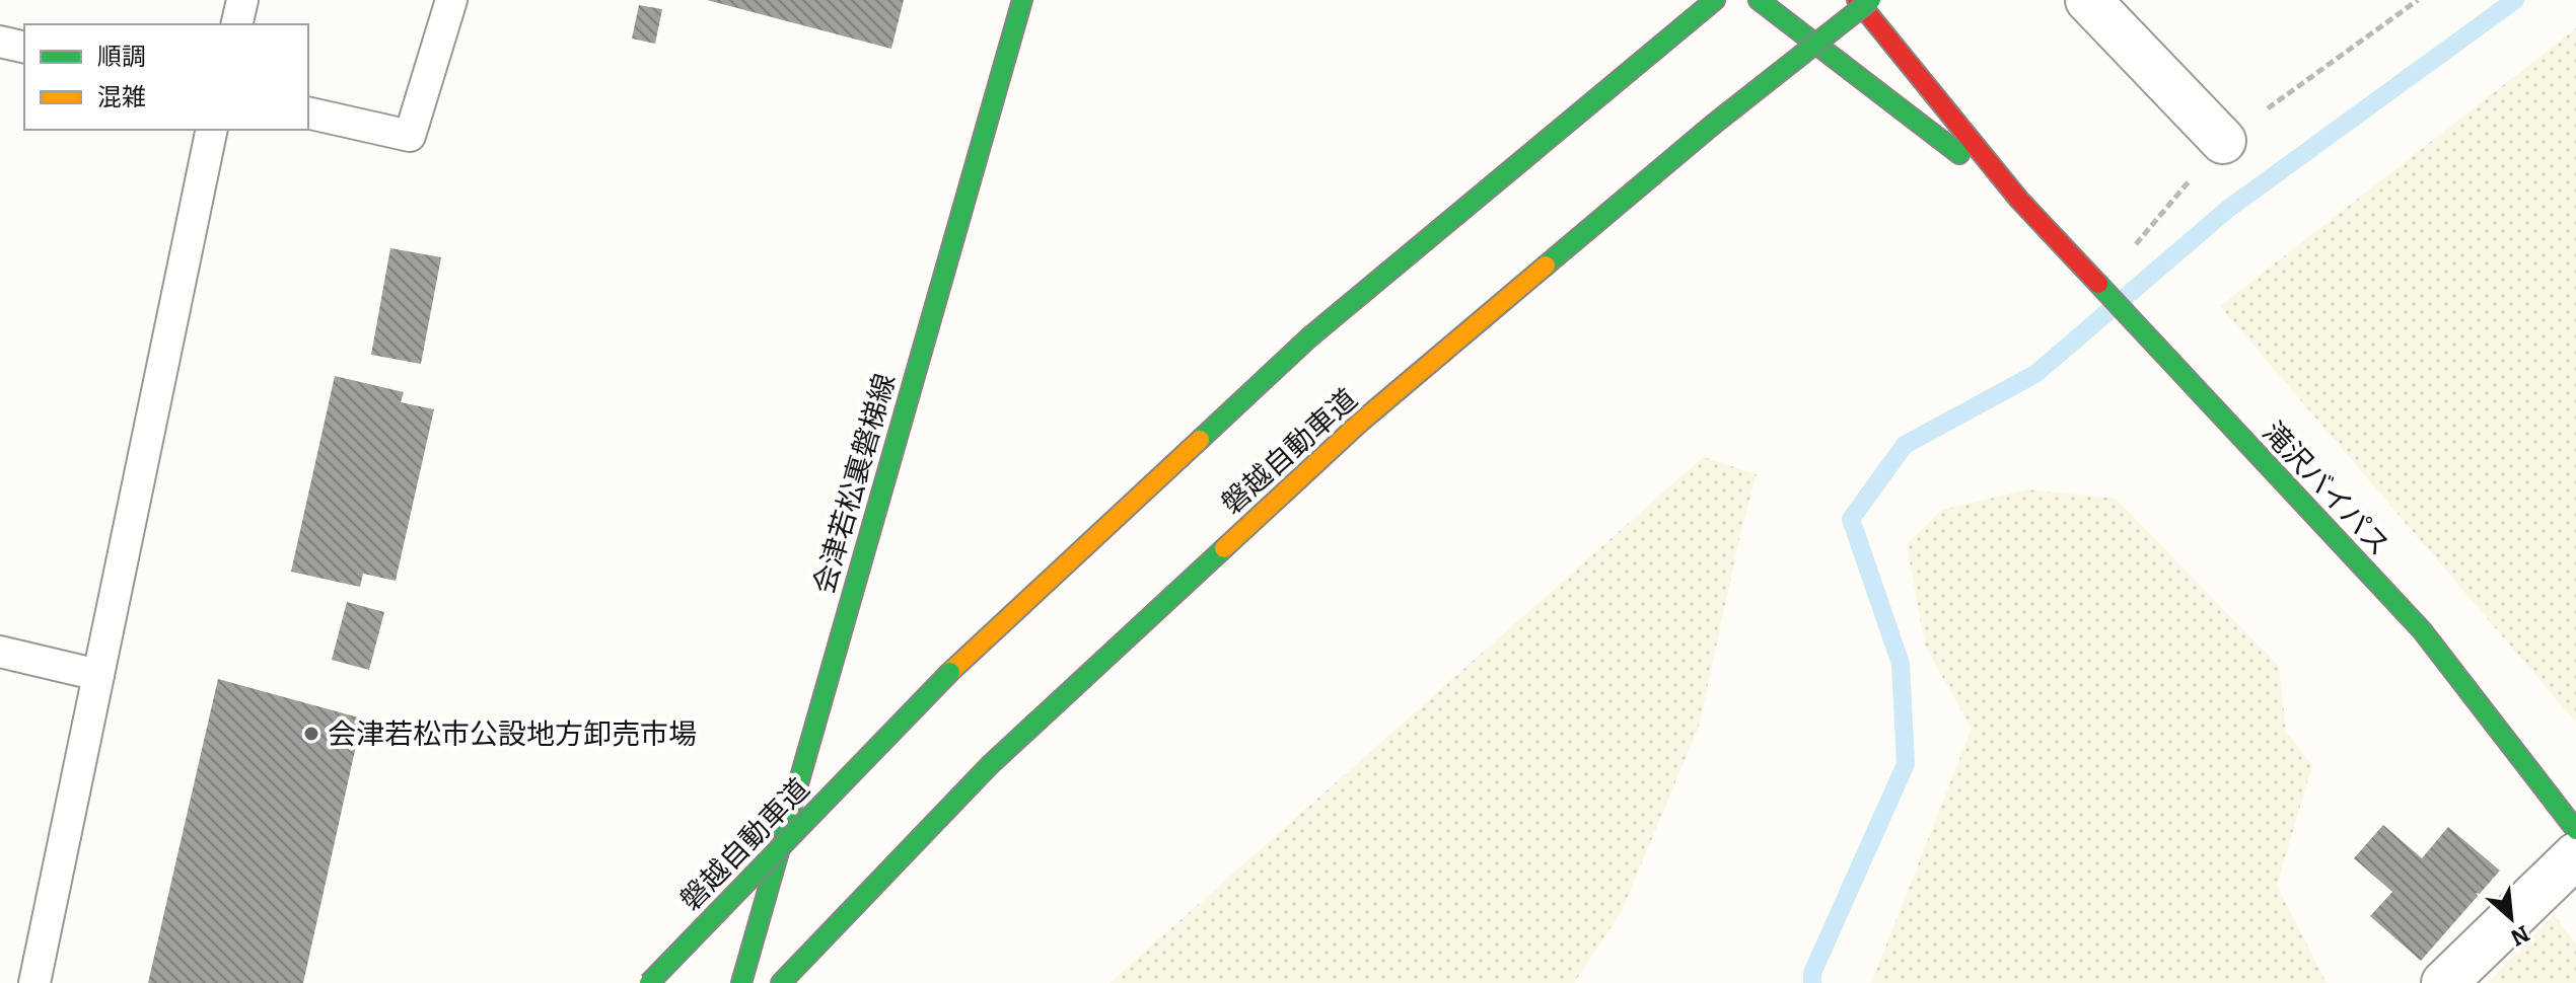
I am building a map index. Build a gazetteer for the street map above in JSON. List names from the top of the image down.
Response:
{
  "streets": {
    "main road": ["磐越自動車道", "会津若松裏磐梯線", "滝沢バイパス"]
  },
  "places": ["会津若松市公設地方卸売市場"],
  "legend": ["順調", "混雑"],
  "north": "bottom right"
}
